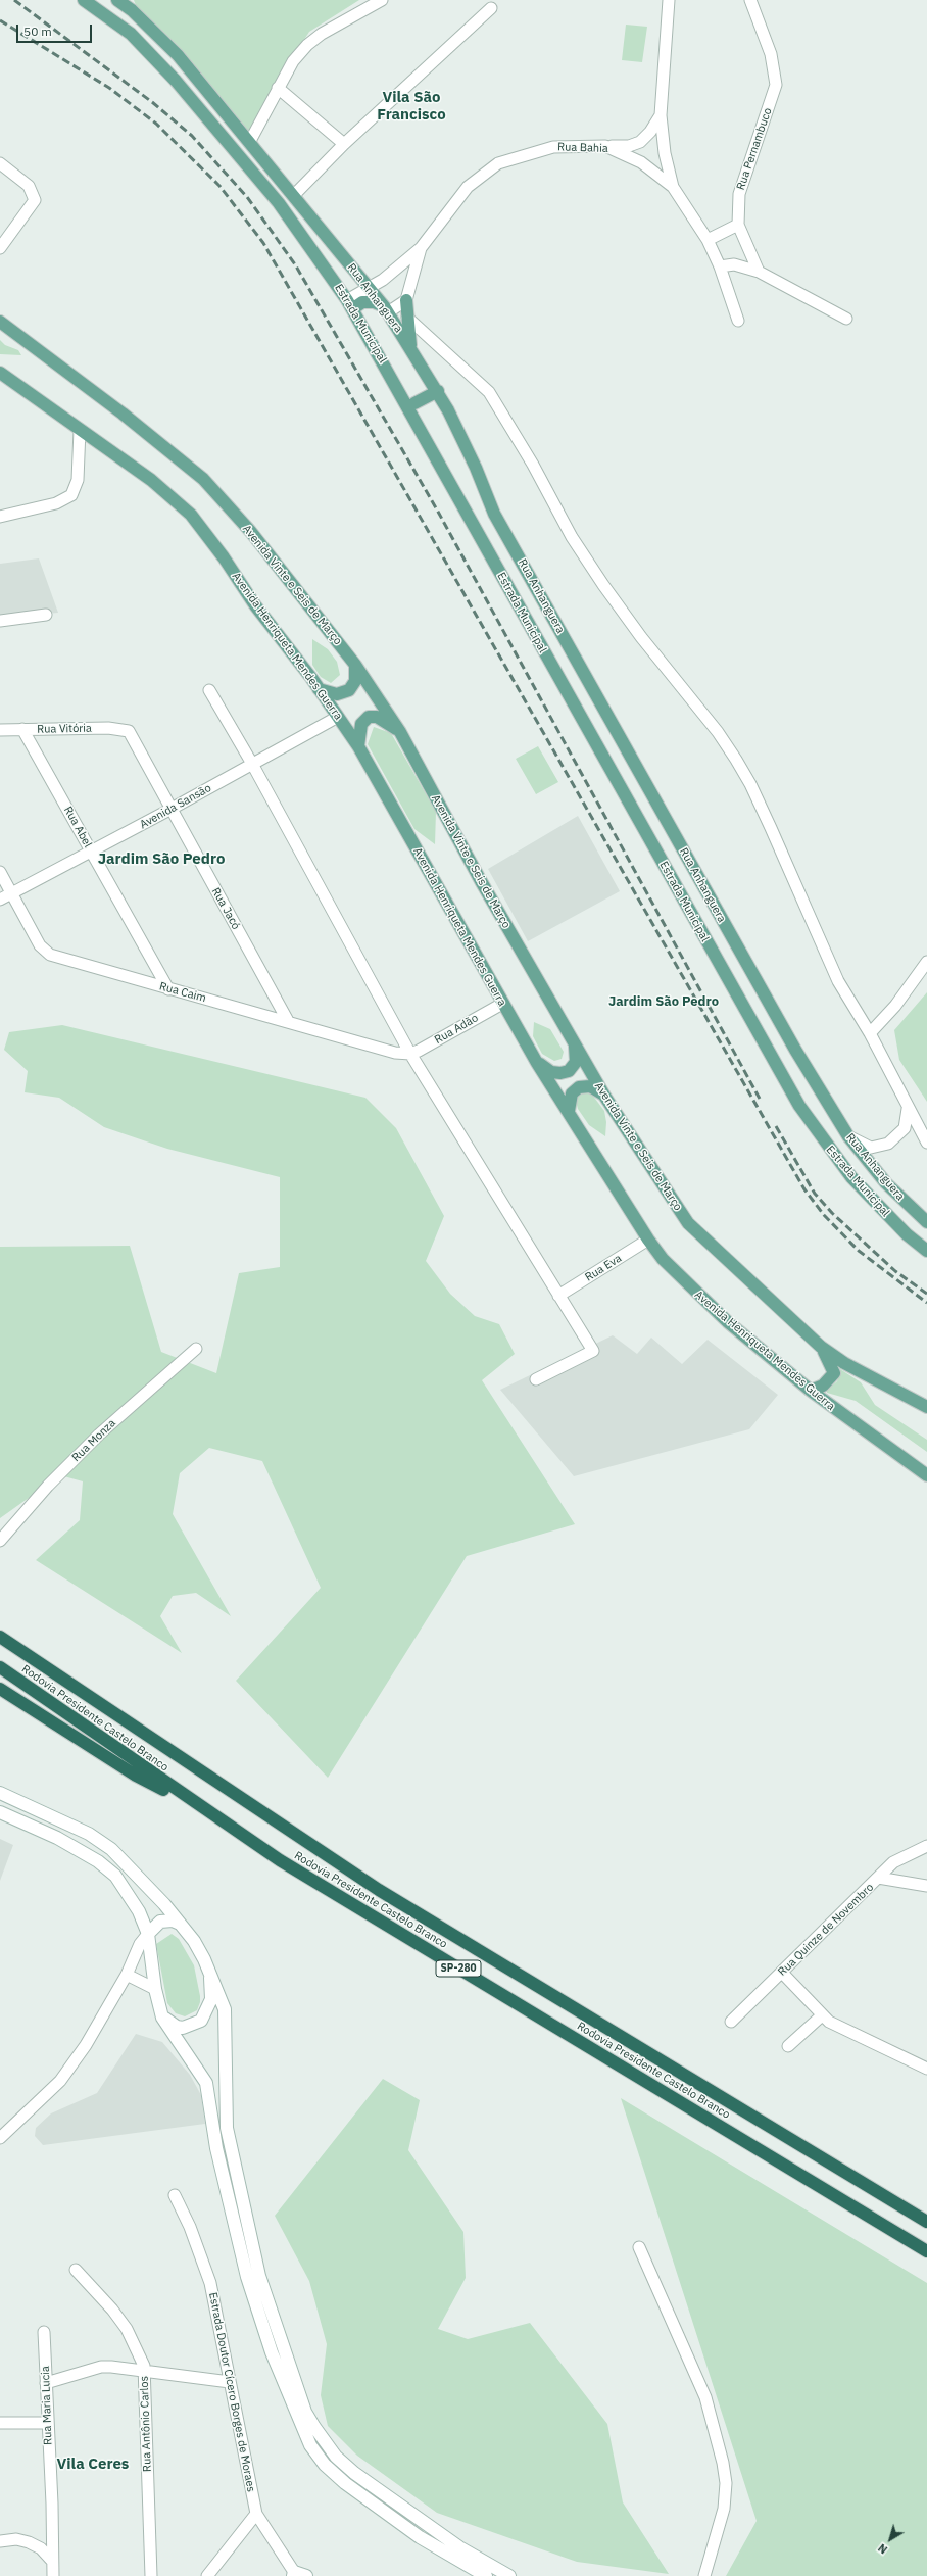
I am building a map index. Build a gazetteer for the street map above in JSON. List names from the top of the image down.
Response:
{
  "streets": {
    "highway": ["Rodovia Presidente Castelo Branco", "SP-280"],
    "main road": [
      "Rua Anhanguera",
      "Estrada Municipal",
      "Avenida Vinte e Seis de Março",
      "Avenida Henriqueta Mendes Guerra"
    ],
    "street": [
      "Rua Bahia",
      "Rua Pernambuco",
      "Rua Vitória",
      "Avenida Sansão",
      "Rua Abel",
      "Rua Jacó",
      "Rua Caim",
      "Rua Adão",
      "Rua Eva",
      "Rua Monza",
      "Rua Quinze de Novembro",
      "Estrada Doutor Cícero Borges de Moraes",
      "Rua Maria Lucia",
      "Rua Antônio Carlos"
    ]
  },
  "crossings": [
    ["Avenida Henriqueta Mendes Guerra", "Avenida Sansão"],
    ["Avenida Henriqueta Mendes Guerra", "Rua Adão"],
    ["Avenida Henriqueta Mendes Guerra", "Rua Eva"],
    ["Rua Vitória", "Rua Abel"],
    ["Rua Vitória", "Rua Jacó"],
    ["Avenida Sansão", "Rua Abel"],
    ["Avenida Sansão", "Rua Jacó"],
    ["Avenida Sansão", "Rua Caim"],
    ["Rua Abel", "Rua Caim"],
    ["Rua Jacó", "Rua Caim"],
    ["Rua Caim", "Rua Adão"]
  ],
  "districts": [
    "Vila São Francisco",
    "Jardim São Pedro",
    "Jardim São Pedro",
    "Vila Ceres"
  ],
  "scale_bar": "50 m",
  "north": "bottom left"
}
